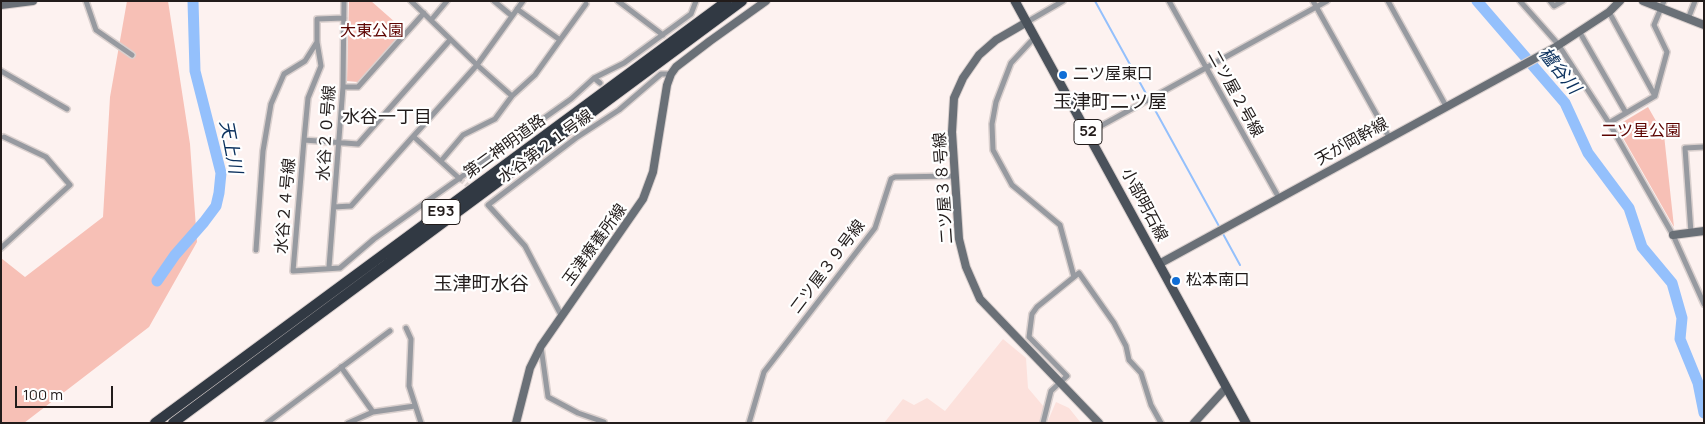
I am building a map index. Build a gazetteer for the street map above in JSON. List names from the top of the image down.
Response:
{
  "streets": {
    "highway": ["第二神明道路", "E93"],
    "main road": ["52", "小部明石線"],
    "street": [
      "二ツ屋２号線",
      "水谷２０号線",
      "天が岡幹線",
      "水谷第２１号線",
      "二ツ屋３８号線",
      "水谷２４号線",
      "玉津療養所線",
      "二ツ屋３９号線"
    ]
  },
  "crossings": [
    ["二ツ屋２号線", "天が岡幹線"],
    ["水谷２０号線", "水谷２４号線"],
    ["天が岡幹線", "小部明石線"],
    ["水谷第２１号線", "玉津療養所線"],
    ["二ツ屋３８号線", "小部明石線"],
    ["二ツ屋３８号線", "二ツ屋３９号線"]
  ],
  "districts": ["玉津町二ツ屋", "水谷一丁目", "玉津町水谷"],
  "water": ["櫨谷川", "天上川"],
  "parks": ["大東公園", "二ツ星公園"],
  "places": ["二ツ屋東口", "松本南口"],
  "scale_bar": "100 m"
}
